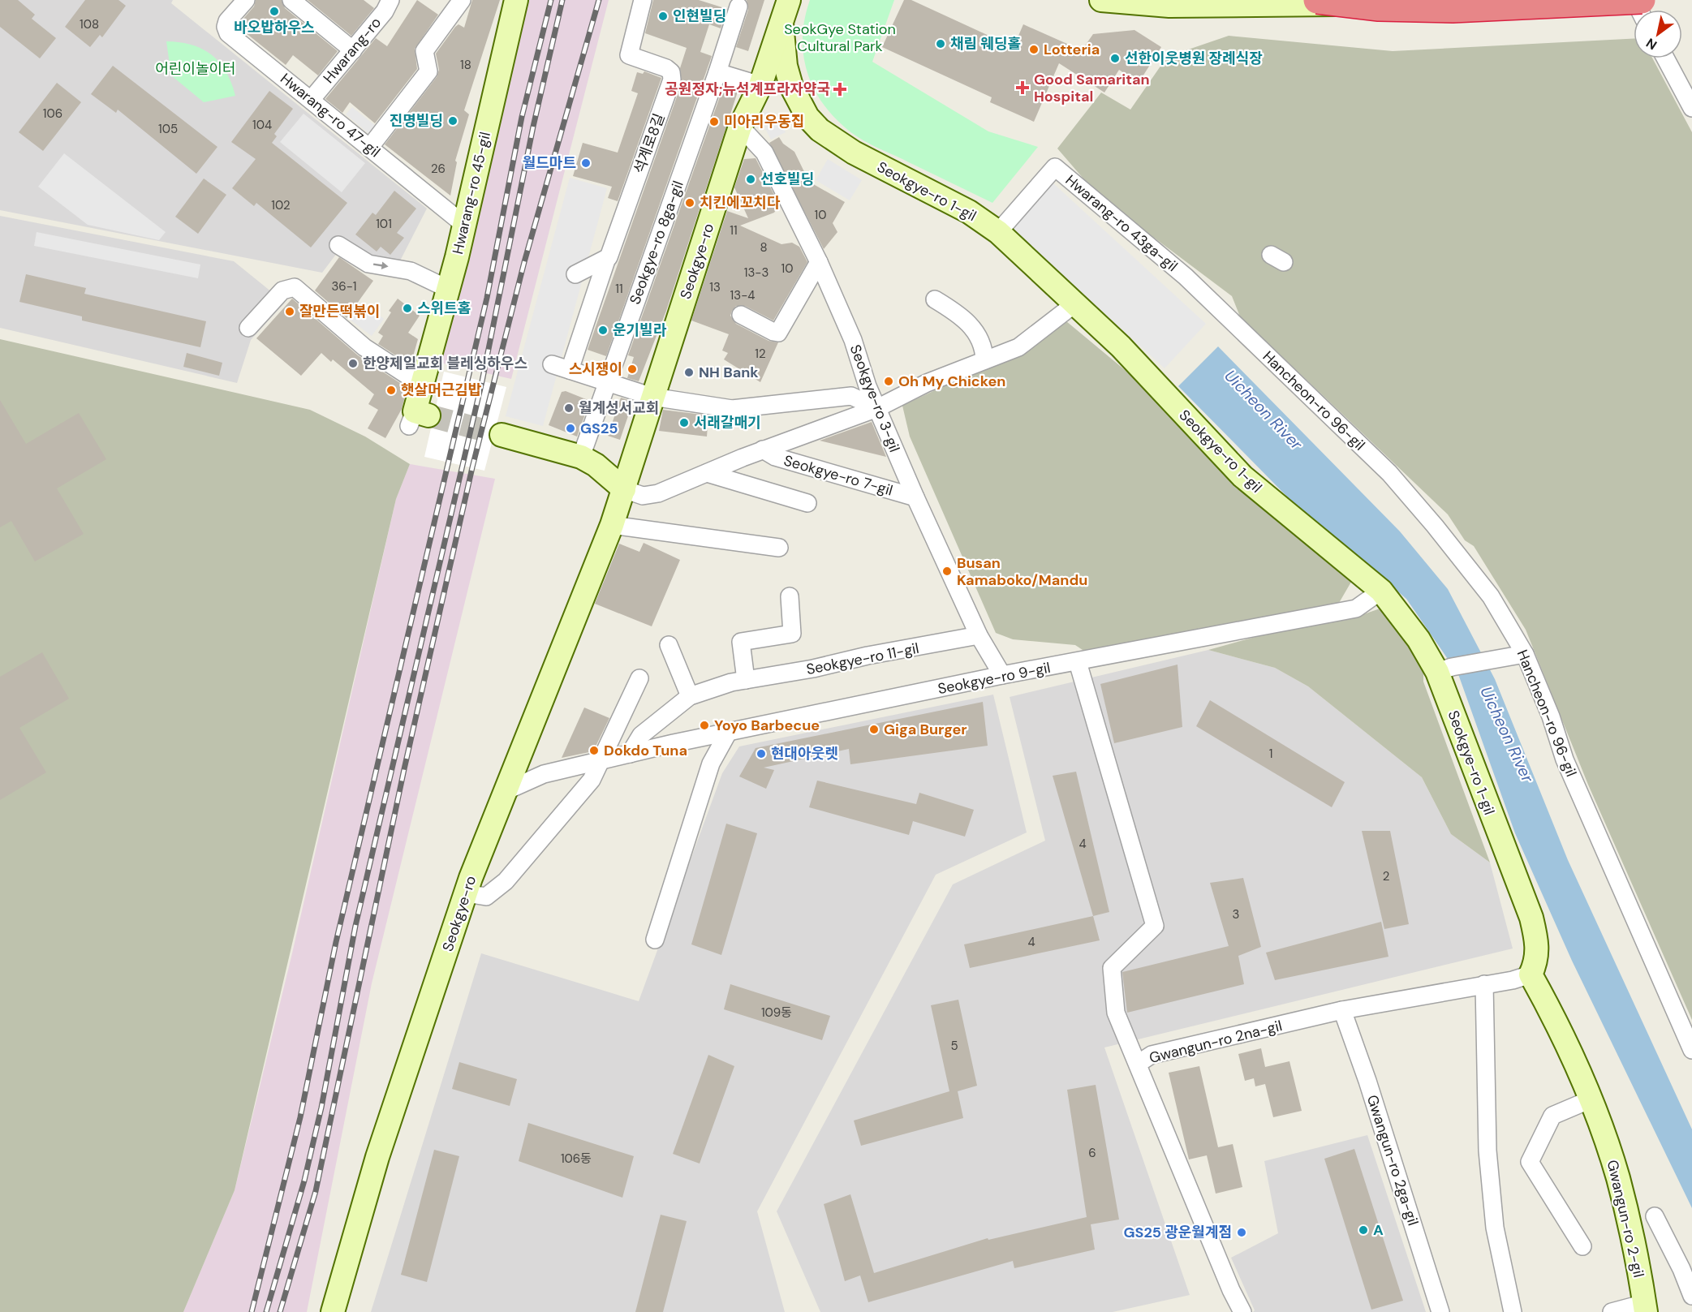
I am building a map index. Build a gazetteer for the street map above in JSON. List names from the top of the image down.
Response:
{
  "streets": {
    "street": [
      "Hwarang-ro",
      "Hwarang-ro 47-gil",
      "석계로8길",
      "Seokgye-ro 1-gil",
      "Hwarang-ro 45-gil",
      "Hwarang-ro 43ga-gil",
      "Seokgye-ro 8ga-gil",
      "Seokgye-ro",
      "Seokgye-ro 3-gil",
      "Hancheon-ro 96-gil",
      "Seokgye-ro 7-gil",
      "Seokgye-ro 11-gil",
      "Seokgye-ro 9-gil",
      "Gwangun-ro 2na-gil",
      "Gwangun-ro 2ga-gil",
      "Gwangun-ro 2-gil"
    ]
  },
  "crossings": [
    ["Hwarang-ro", "Hwarang-ro 47-gil"],
    ["Hwarang-ro 47-gil", "Hwarang-ro 45-gil"],
    ["Seokgye-ro 1-gil", "Hwarang-ro 43ga-gil"],
    ["Seokgye-ro 1-gil", "Seokgye-ro"],
    ["Seokgye-ro 1-gil", "Seokgye-ro 7-gil"],
    ["Seokgye-ro 1-gil", "Seokgye-ro 9-gil"],
    ["Seokgye-ro 1-gil", "Gwangun-ro 2na-gil"],
    ["Seokgye-ro 1-gil", "Gwangun-ro 2-gil"],
    ["Hwarang-ro 43ga-gil", "Hancheon-ro 96-gil"],
    ["Seokgye-ro", "Seokgye-ro 3-gil"],
    ["Seokgye-ro", "Seokgye-ro 7-gil"],
    ["Seokgye-ro", "Seokgye-ro 9-gil"],
    ["Seokgye-ro 3-gil", "Seokgye-ro 7-gil"],
    ["Seokgye-ro 3-gil", "Seokgye-ro 11-gil"],
    ["Seokgye-ro 3-gil", "Seokgye-ro 9-gil"],
    ["Seokgye-ro 11-gil", "Seokgye-ro 9-gil"],
    ["Gwangun-ro 2na-gil", "Gwangun-ro 2ga-gil"],
    ["Gwangun-ro 2na-gil", "Gwangun-ro 2-gil"]
  ],
  "water": ["Uicheon River"],
  "parks": ["SeokGye Station Cultural Park", "어린이놀이터"],
  "places": {
    "other": [
      "바오밥하우스",
      "인현빌딩",
      "채림 웨딩홀",
      "Lotteria",
      "선한이웃병원 장례식장",
      "진명빌딩",
      "미아리우동집",
      "월드마트",
      "선호빌딩",
      "치킨에꼬치다",
      "스위트홈",
      "잘만든떡볶이",
      "운기빌라",
      "한양제일교회 블레싱하우스",
      "스시쟁이",
      "NH Bank",
      "Oh My Chicken",
      "햇살머근김밥",
      "월계성서교회",
      "서래갈매기",
      "GS25",
      "Busan Kamaboko/Mandu",
      "Yoyo Barbecue",
      "Giga Burger",
      "Dokdo Tuna",
      "현대아웃렛",
      "A",
      "GS25 광운월계점"
    ],
    "health": ["Good Samaritan Hospital", "공원정자;뉴석계프라자약국"]
  },
  "house_numbers": [
    "108",
    "18",
    "106",
    "104",
    "105",
    "26",
    "102",
    "10",
    "101",
    "11",
    "8",
    "10",
    "13-3",
    "36-1",
    "13",
    "11",
    "13-4",
    "12",
    "1",
    "4",
    "2",
    "3",
    "4",
    "109동",
    "5",
    "6",
    "106동"
  ],
  "north": "bottom left"
}
